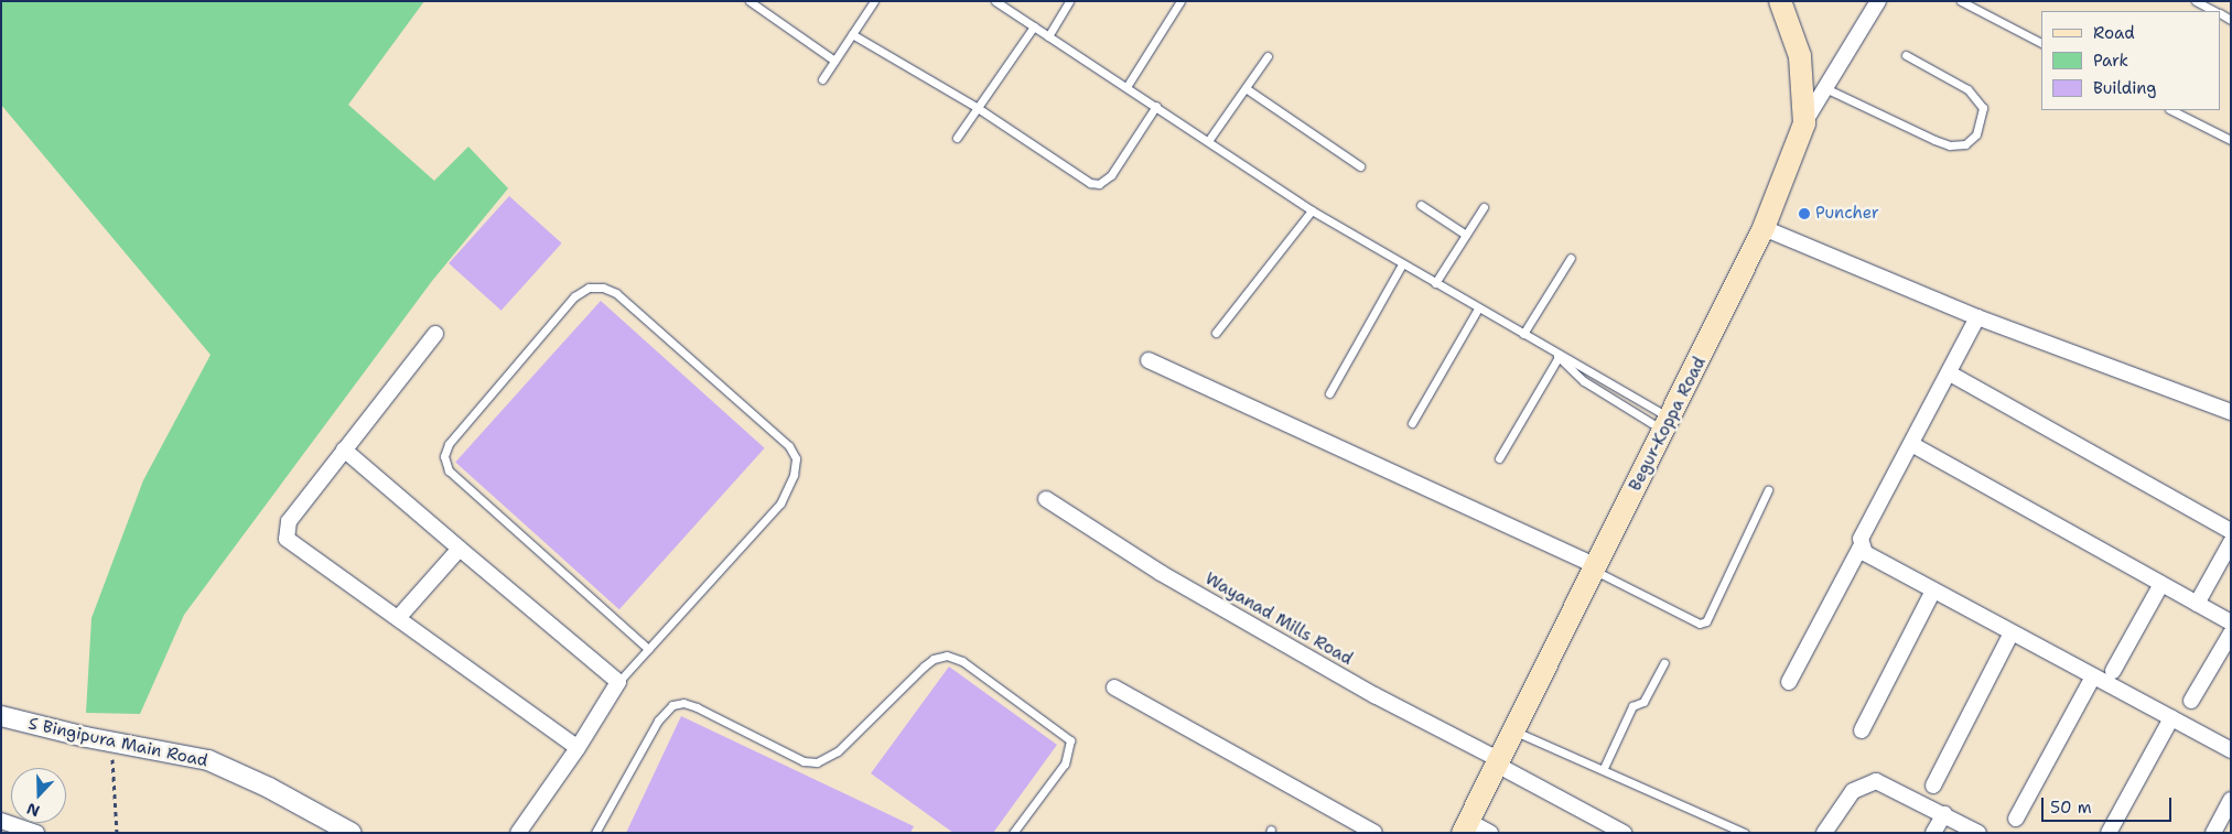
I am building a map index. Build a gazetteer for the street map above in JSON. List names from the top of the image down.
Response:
{
  "streets": {
    "main road": ["Begur-Koppa Road"],
    "street": ["Wayanad Mills Road", "S Bingipura Main Road"]
  },
  "crossings": [
    ["Begur-Koppa Road", "Wayanad Mills Road"]
  ],
  "places": ["Puncher"],
  "legend": ["Road", "Park", "Building"],
  "scale_bar": "50 m",
  "north": "bottom"
}
